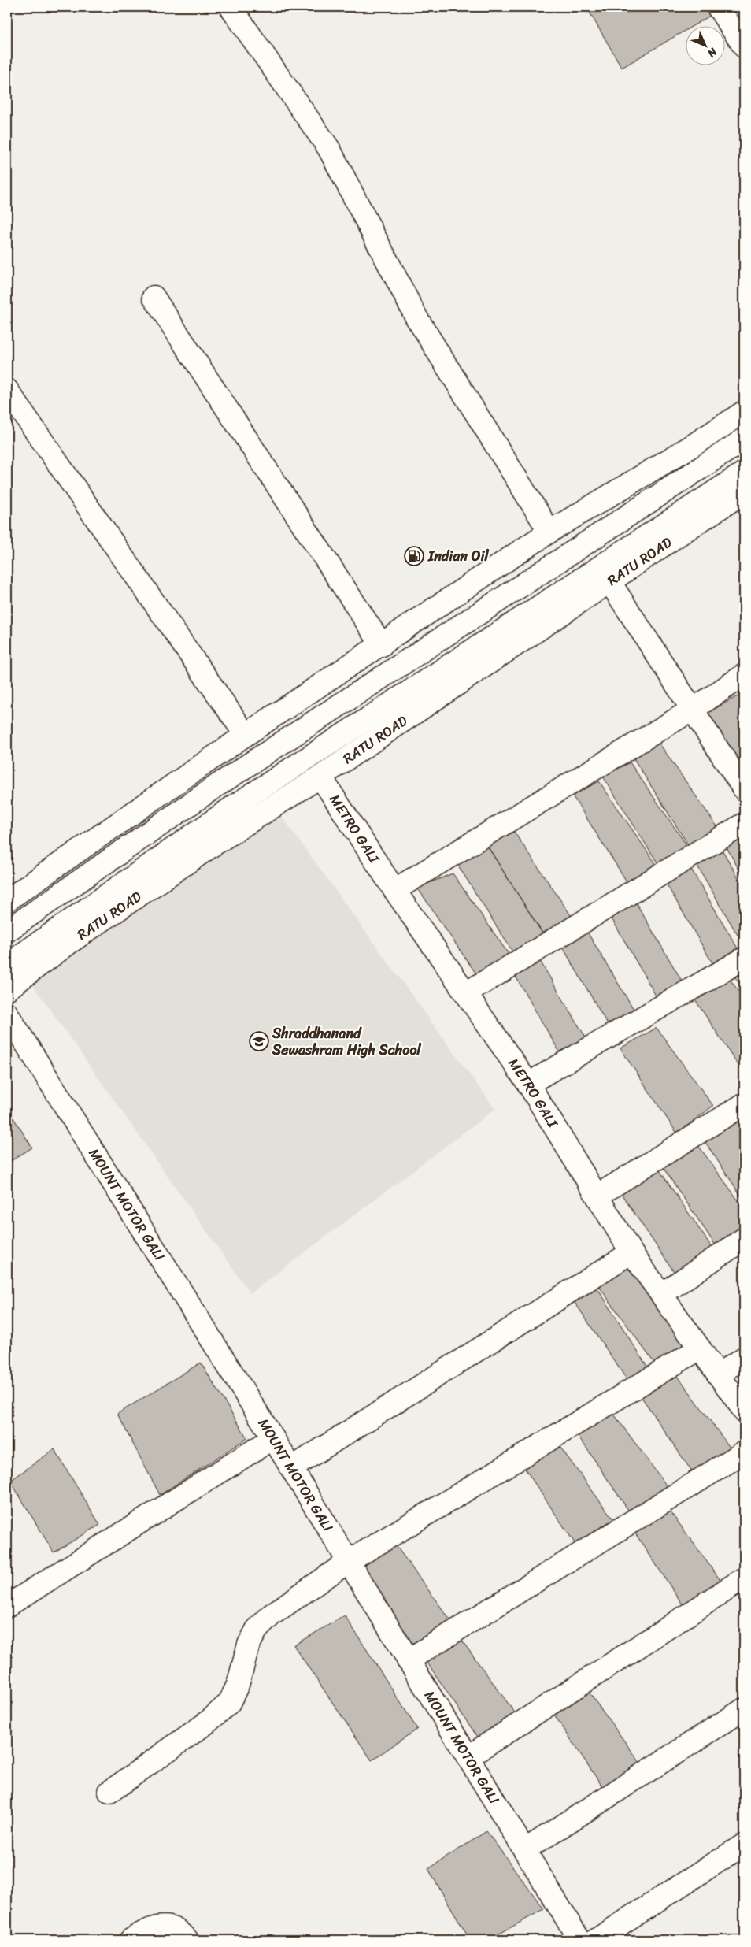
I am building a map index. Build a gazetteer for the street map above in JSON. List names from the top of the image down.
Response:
{
  "streets": {
    "street": ["RATU ROAD", "METRO GALI", "MOUNT MOTOR GALI"]
  },
  "crossings": [
    ["RATU ROAD", "METRO GALI"]
  ],
  "places": {
    "fuel station": ["Indian Oil"],
    "school or university": ["Shraddhanand Sewashram High School"]
  },
  "north": "bottom right"
}
